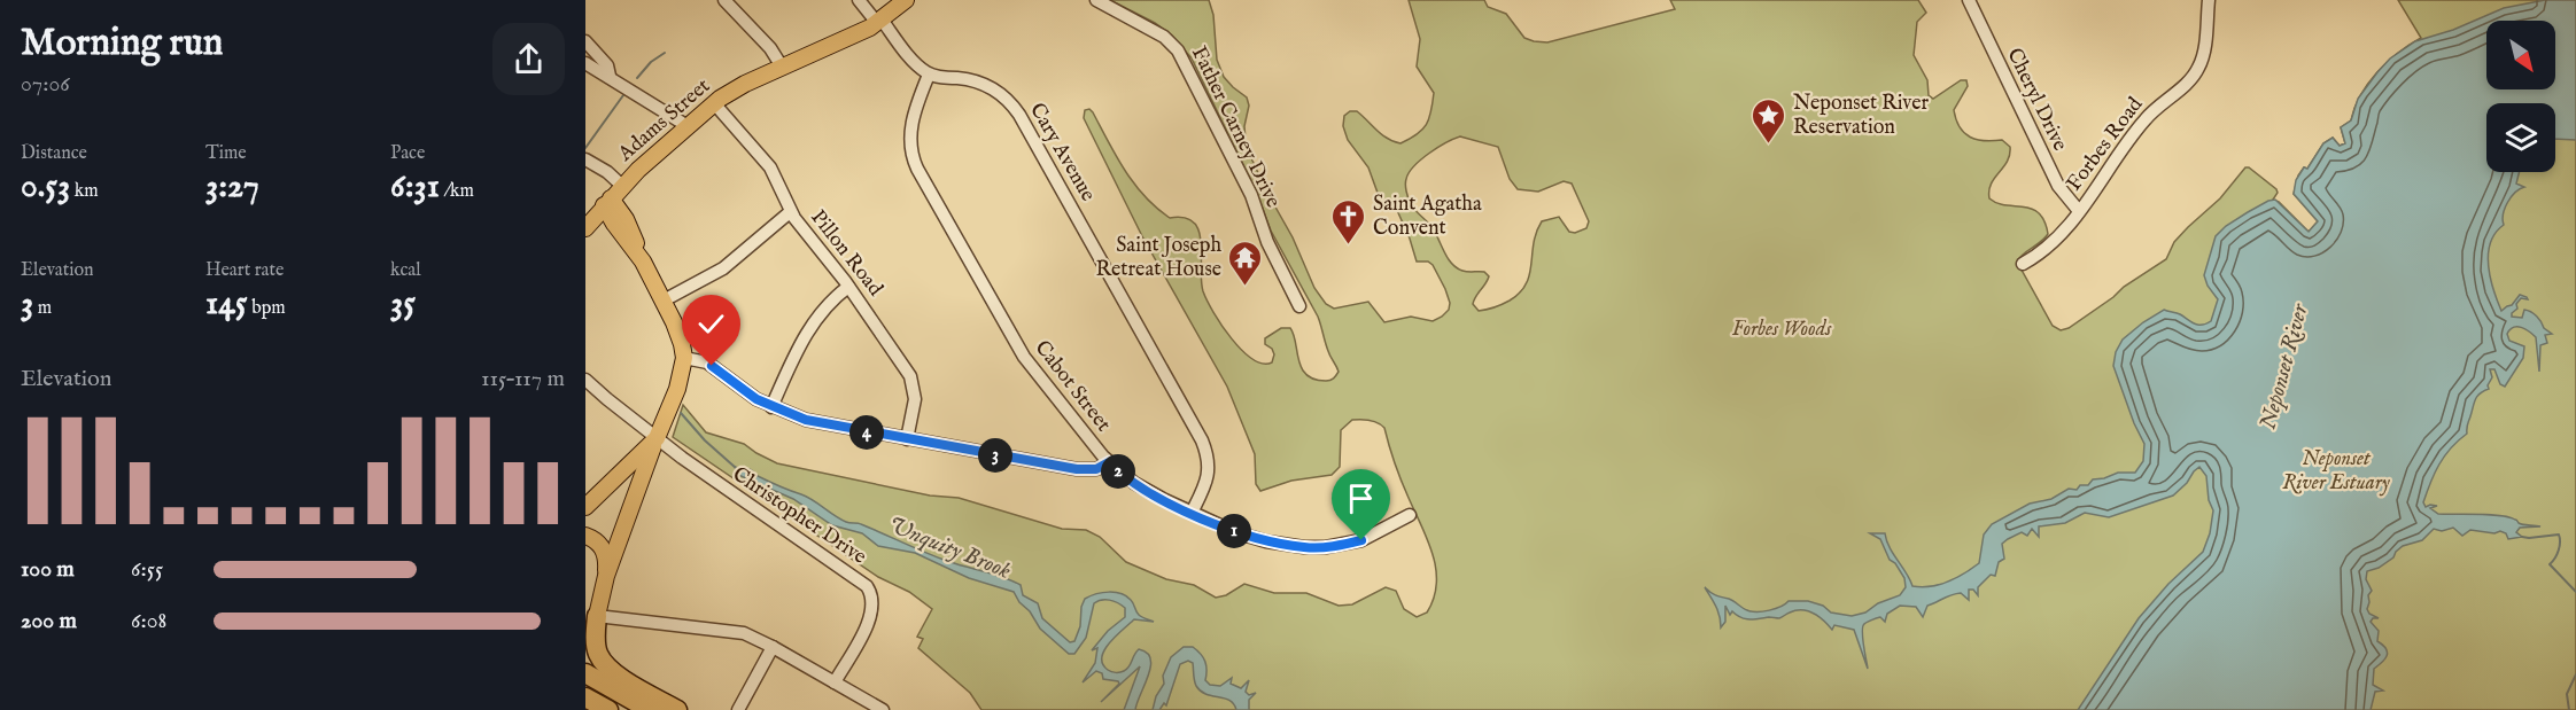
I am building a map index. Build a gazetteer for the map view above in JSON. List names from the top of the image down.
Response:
{
  "streets": {
    "main road": ["Adams Street"],
    "street": [
      "Cheryl Drive",
      "Father Carney Drive",
      "Forbes Road",
      "Cary Avenue",
      "Pillon Road",
      "Cabot Street",
      "Christopher Drive"
    ]
  },
  "crossings": [
    ["Cheryl Drive", "Forbes Road"],
    ["Adams Street", "Pillon Road"],
    ["Cary Avenue", "Cabot Street"]
  ],
  "water": ["Neponset River", "Unquity Brook"],
  "parks": ["Forbes Woods", "Neponset River Estuary"],
  "places": {
    "place": ["Neponset River Reservation"],
    "church": ["Saint Agatha Convent"],
    "temple": ["Saint Joseph Retreat House"]
  },
  "north": "bottom right",
  "page": {
    "heading": ["Morning run", "07:06"],
    "stats": [
      ["Distance", "0.53 km"],
      ["Time", "3:27"],
      ["Pace", "6:31 /km"],
      ["Elevation", "3 m"],
      ["Heart rate", "145 bpm"],
      ["kcal", "35"]
    ],
    "chart": ["Elevation", "115–117 m"],
    "pins": [
      "4",
      "3",
      "2",
      "1"
    ],
    "list": [
      {
        "name": "100 m",
        "note": "6:55"
      },
      {
        "name": "200 m",
        "note": "6:08"
      }
    ]
  }
}
